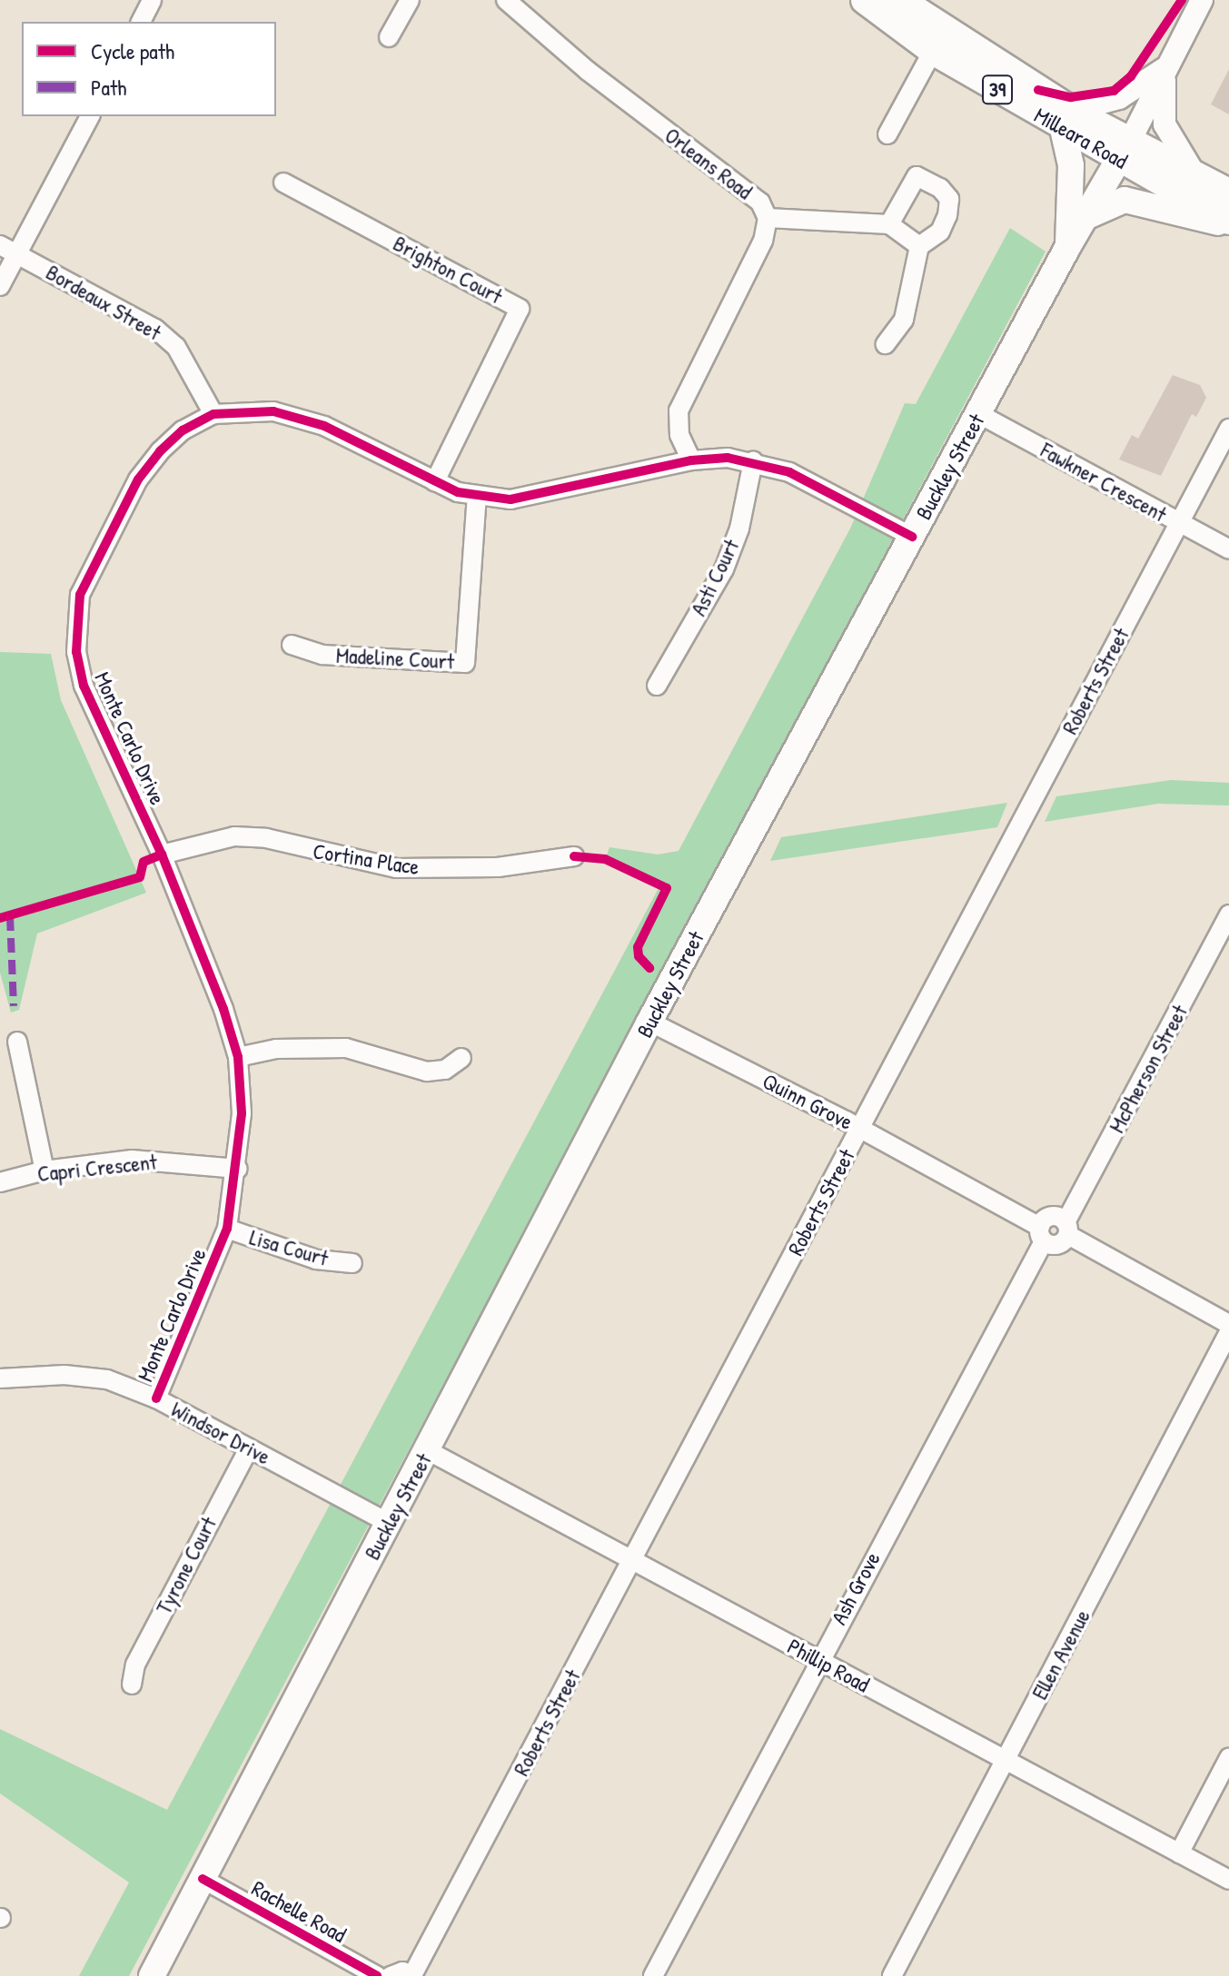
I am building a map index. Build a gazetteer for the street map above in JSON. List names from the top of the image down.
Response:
{
  "streets": {
    "main road": ["39", "Milleara Road", "Buckley Street"],
    "street": [
      "Orleans Road",
      "Brighton Court",
      "Bordeaux Street",
      "Fawkner Crescent",
      "Asti Court",
      "Madeline Court",
      "Roberts Street",
      "Monte Carlo Drive",
      "Cortina Place",
      "McPherson Street",
      "Quinn Grove",
      "Capri Crescent",
      "Lisa Court",
      "Windsor Drive",
      "Tyrone Court",
      "Ash Grove",
      "Ellen Avenue",
      "Phillip Road",
      "Rachelle Road"
    ]
  },
  "crossings": [
    ["Milleara Road", "Buckley Street"],
    ["Orleans Road", "Monte Carlo Drive"],
    ["Brighton Court", "Monte Carlo Drive"],
    ["Bordeaux Street", "Monte Carlo Drive"],
    ["Buckley Street", "Fawkner Crescent"],
    ["Buckley Street", "Monte Carlo Drive"],
    ["Buckley Street", "Quinn Grove"],
    ["Buckley Street", "Windsor Drive"],
    ["Buckley Street", "Phillip Road"],
    ["Buckley Street", "Rachelle Road"],
    ["Fawkner Crescent", "Roberts Street"],
    ["Asti Court", "Monte Carlo Drive"],
    ["Madeline Court", "Monte Carlo Drive"],
    ["Roberts Street", "Quinn Grove"],
    ["Roberts Street", "Phillip Road"],
    ["Monte Carlo Drive", "Cortina Place"],
    ["Monte Carlo Drive", "Capri Crescent"],
    ["Monte Carlo Drive", "Lisa Court"],
    ["Monte Carlo Drive", "Windsor Drive"],
    ["Quinn Grove", "Ash Grove"],
    ["Windsor Drive", "Tyrone Court"],
    ["Ash Grove", "Phillip Road"],
    ["Ellen Avenue", "Phillip Road"]
  ],
  "legend": ["Cycle path", "Path"]
}
